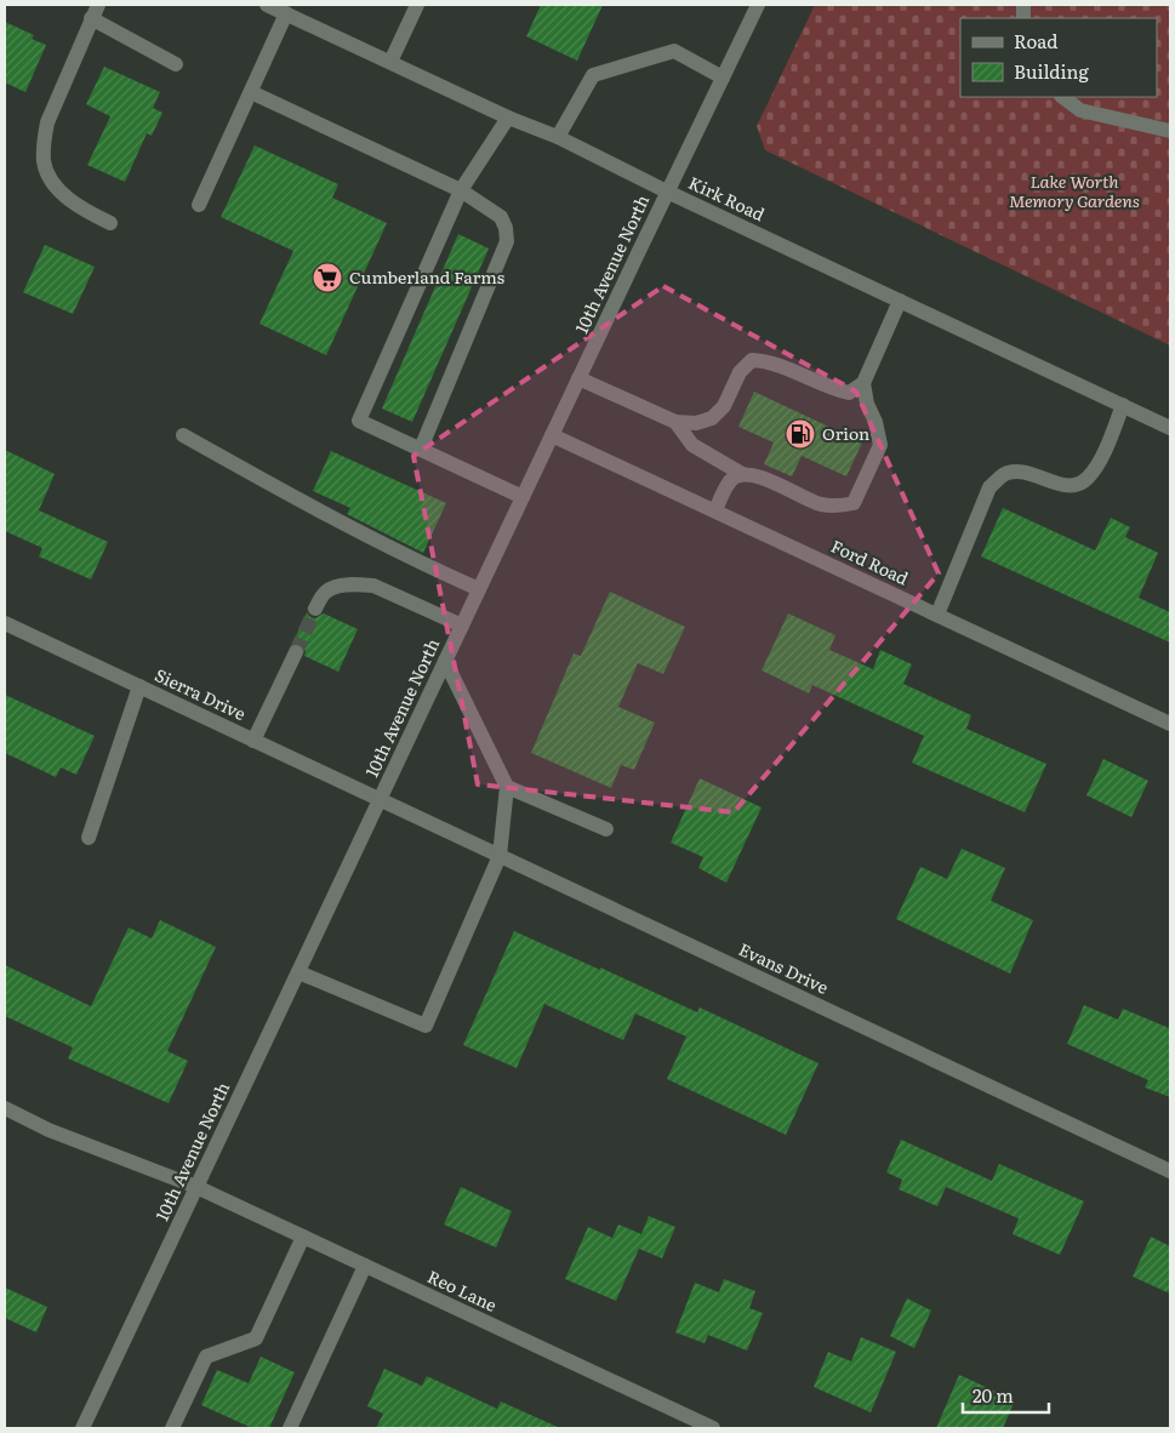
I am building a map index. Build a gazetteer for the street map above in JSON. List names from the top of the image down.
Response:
{
  "streets": {
    "street": [
      "Kirk Road",
      "10th Avenue North",
      "Ford Road",
      "Sierra Drive",
      "Evans Drive",
      "Reo Lane"
    ]
  },
  "crossings": [
    ["Kirk Road", "10th Avenue North"],
    ["10th Avenue North", "Ford Road"],
    ["10th Avenue North", "Sierra Drive"],
    ["10th Avenue North", "Evans Drive"],
    ["10th Avenue North", "Reo Lane"],
    ["Sierra Drive", "Evans Drive"]
  ],
  "parks": ["Lake Worth Memory Gardens"],
  "places": {
    "supermarket": ["Cumberland Farms"],
    "fuel station": ["Orion"]
  },
  "legend": ["Road", "Building"],
  "scale_bar": "20 m"
}
